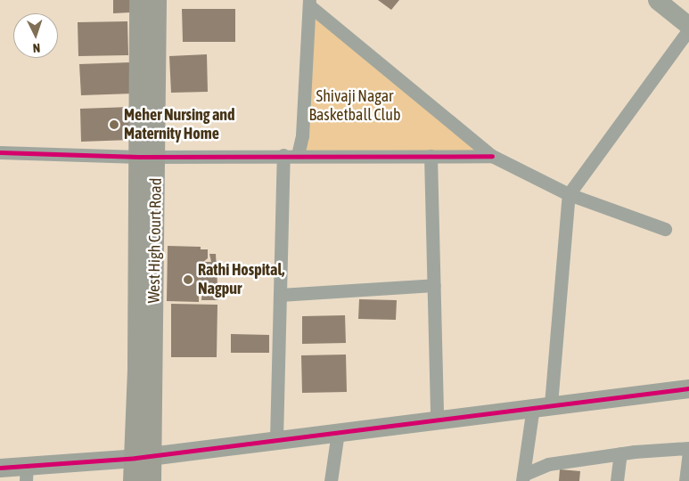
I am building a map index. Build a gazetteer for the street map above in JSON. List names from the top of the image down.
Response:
{
  "streets": {
    "main road": ["West High Court Road"]
  },
  "parks": ["Shivaji Nagar Basketball Club"],
  "places": ["Meher Nursing and Maternity Home", "Rathi Hospital, Nagpur"],
  "north": "bottom"
}
